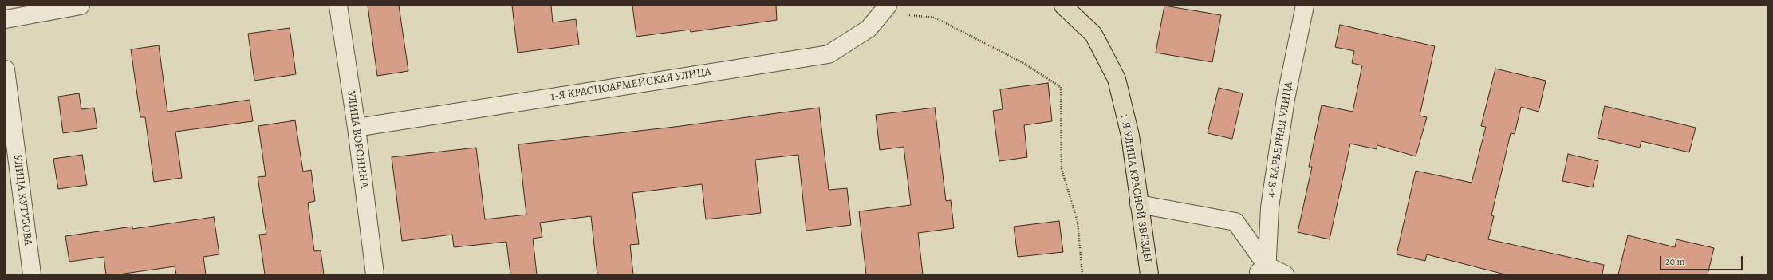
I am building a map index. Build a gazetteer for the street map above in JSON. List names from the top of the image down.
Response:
{
  "streets": {
    "main road": ["1-Я УЛИЦА КРАСНОЙ ЗВЕЗДЫ"],
    "street": [
      "1-Я КРАСНОАРМЕЙСКАЯ УЛИЦА",
      "УЛИЦА ВОРОНИНА",
      "4-Я КАРЬЕРНАЯ УЛИЦА",
      "УЛИЦА КУТУЗОВА"
    ]
  },
  "crossings": [
    ["1-Я КРАСНОАРМЕЙСКАЯ УЛИЦА", "УЛИЦА ВОРОНИНА"]
  ],
  "scale_bar": "20 m"
}
